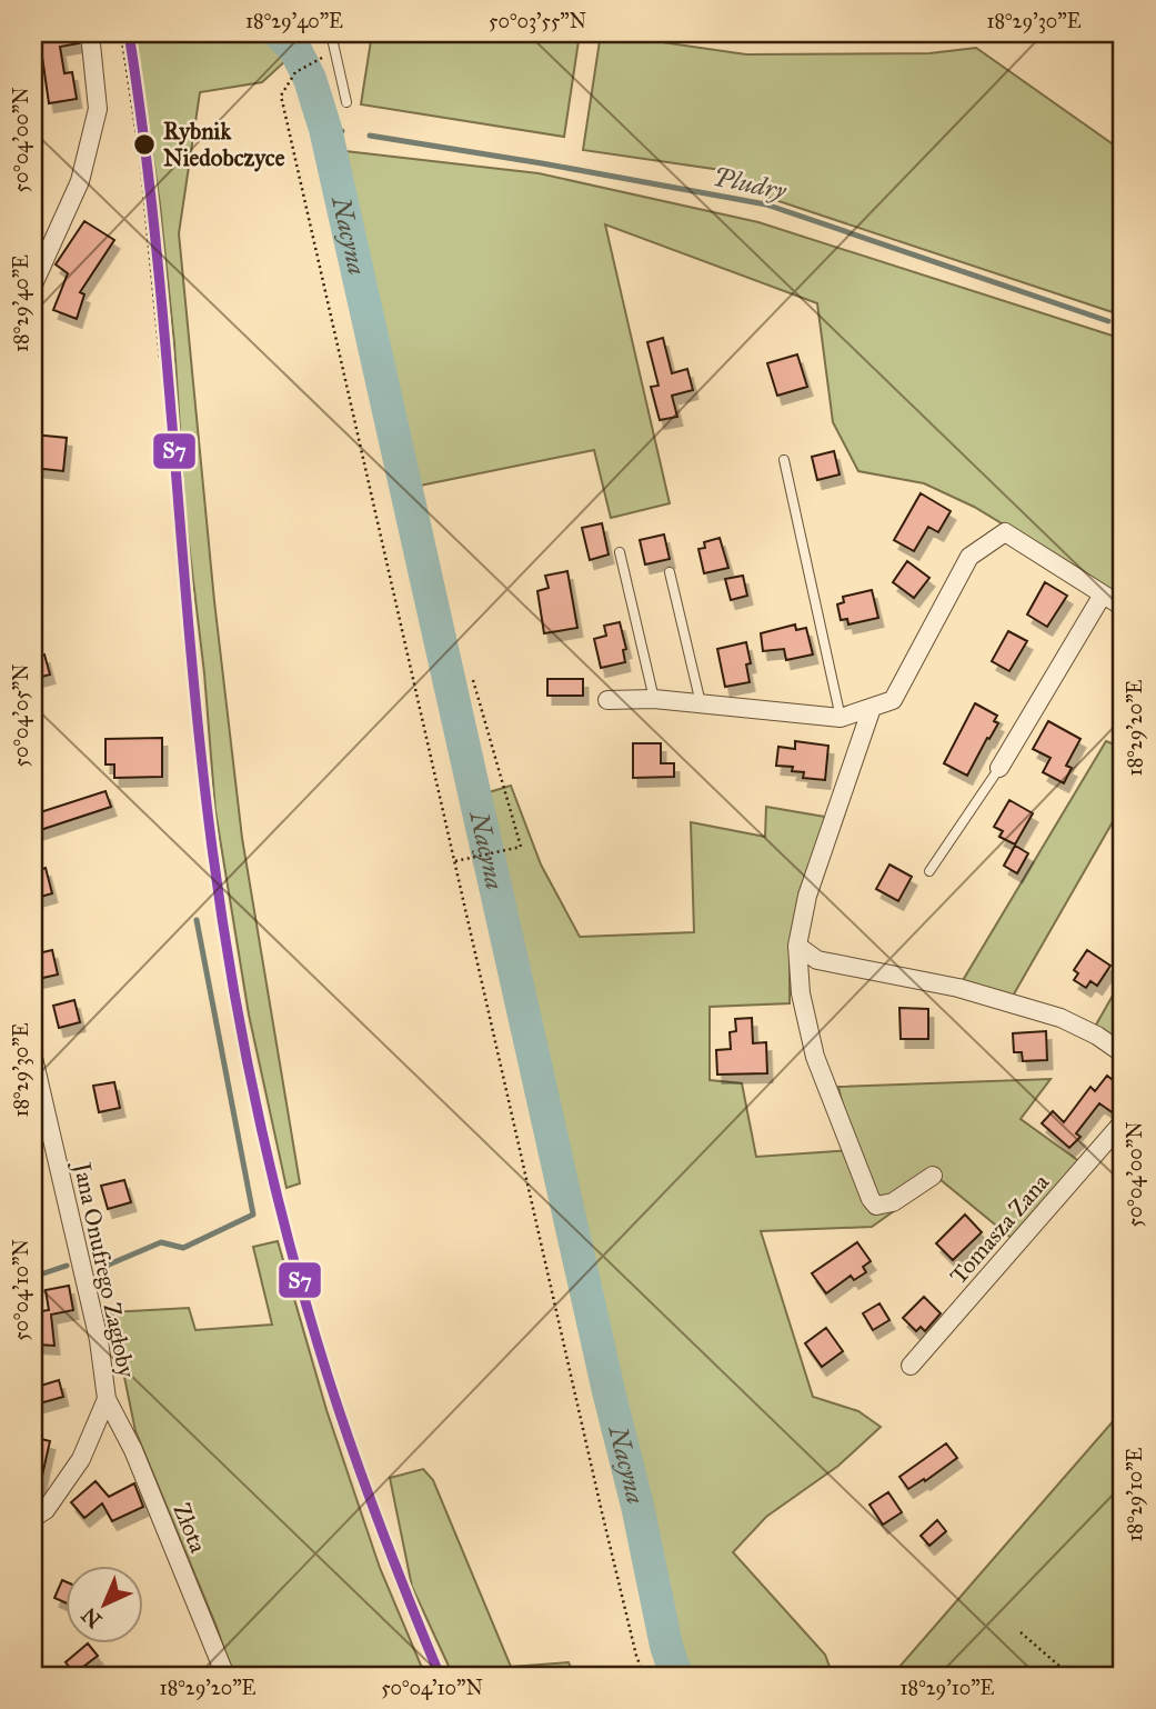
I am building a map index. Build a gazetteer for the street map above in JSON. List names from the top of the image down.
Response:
{
  "streets": {
    "street": ["Tomasza Zana", "Jana Onufrego Zagłoby", "Złota"]
  },
  "crossings": [
    ["Jana Onufrego Zagłoby", "Złota"]
  ],
  "water": ["Pludry", "Nacyna"],
  "places": ["Rybnik Niedobczyce"],
  "lines": ["transit line S7"],
  "north": "bottom left",
  "coordinates": [
    "18°29'40\"E",
    "50°03'55\"N",
    "18°29'30\"E",
    "50°04'00\"N",
    "50°04'05\"N",
    "18°29'20\"E",
    "50°04'10\"N",
    "18°29'10\"E"
  ]
}
